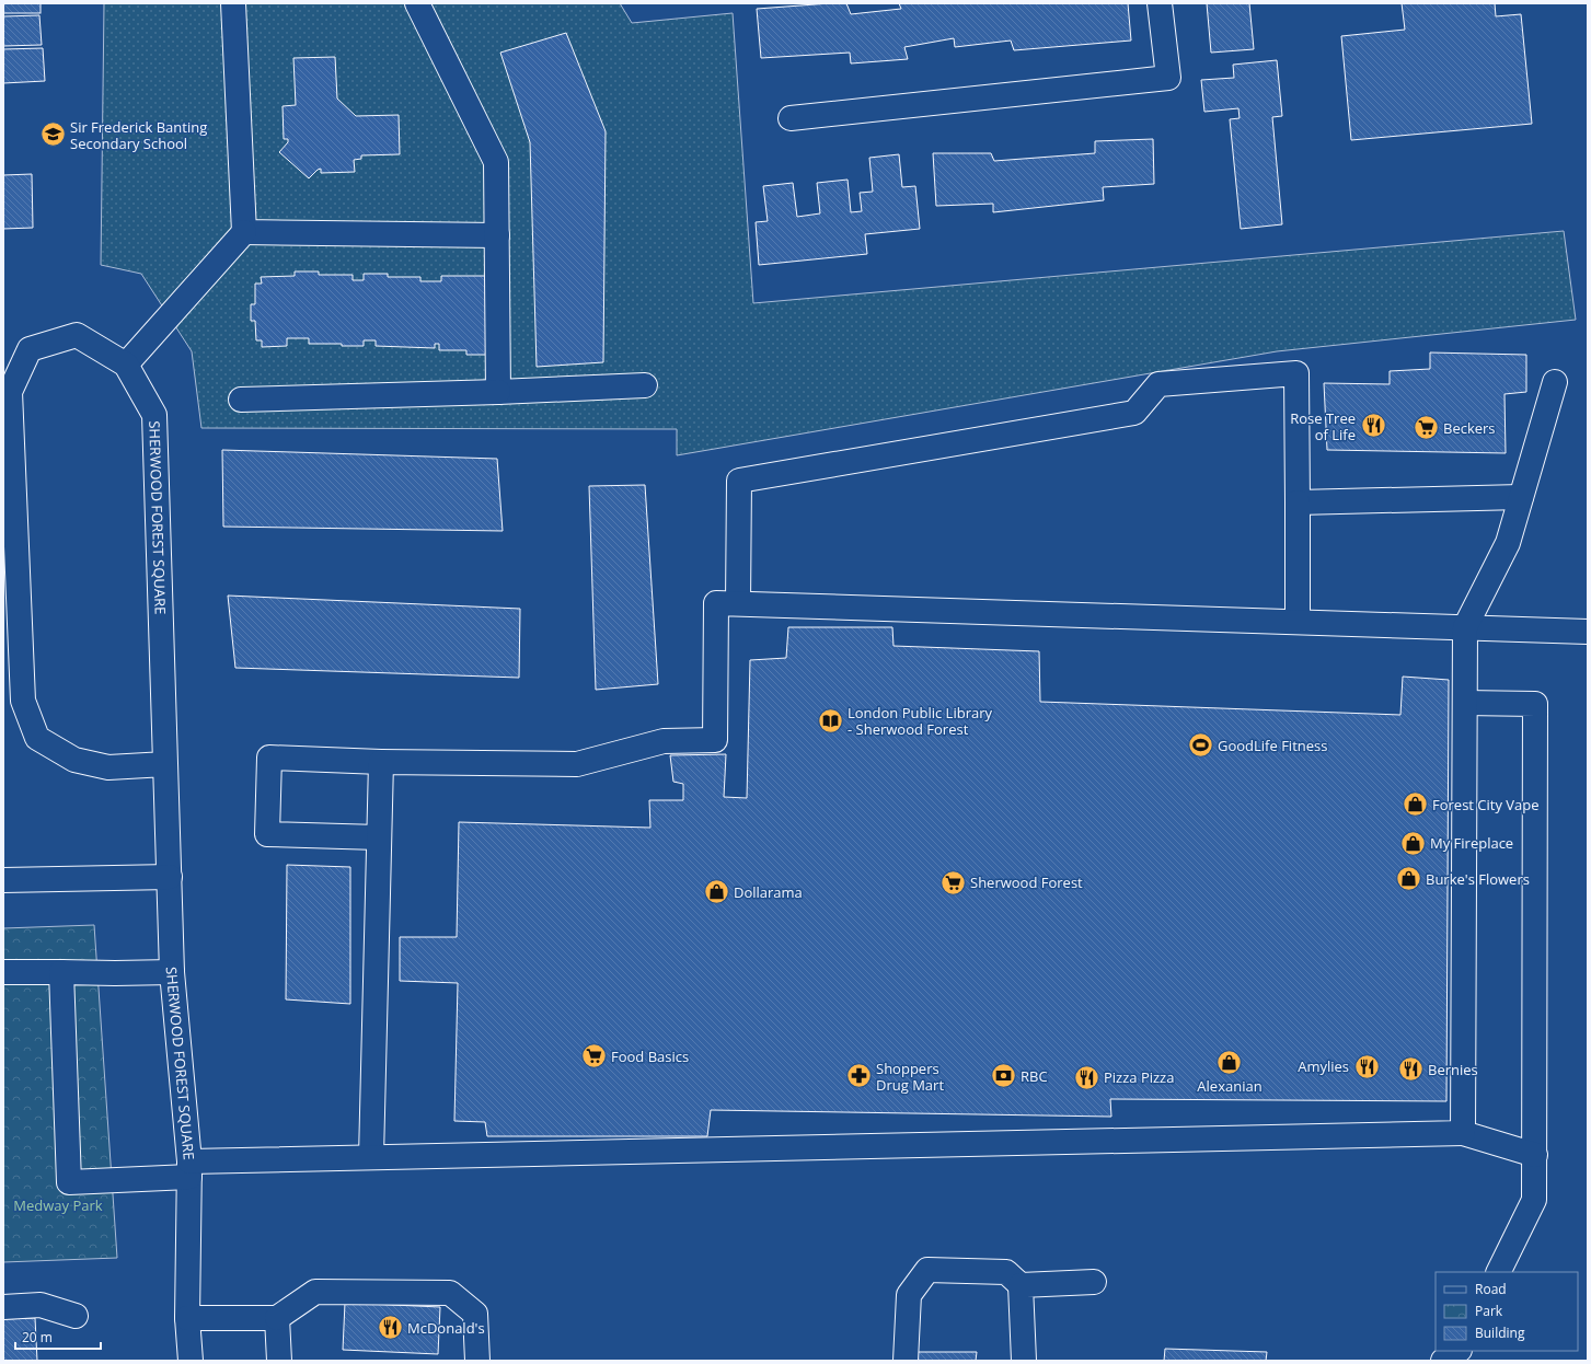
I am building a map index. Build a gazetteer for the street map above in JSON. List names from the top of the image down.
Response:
{
  "streets": {
    "street": ["SHERWOOD FOREST SQUARE"]
  },
  "parks": ["Medway Park"],
  "places": {
    "school or university": ["Sir Frederick Banting Secondary School"],
    "restaurant": [
      "Rose Tree of Life",
      "Amylies",
      "Bernies",
      "Pizza Pizza",
      "McDonald's"
    ],
    "supermarket": ["Beckers", "Sherwood Forest", "Food Basics"],
    "library": ["London Public Library - Sherwood Forest"],
    "sports": ["GoodLife Fitness"],
    "shop": [
      "Forest City Vape",
      "My Fireplace",
      "Burke's Flowers",
      "Dollarama",
      "Alexanian"
    ],
    "pharmacy": ["Shoppers Drug Mart"],
    "bank": ["RBC"]
  },
  "legend": ["Road", "Park", "Building"],
  "scale_bar": "20 m"
}
